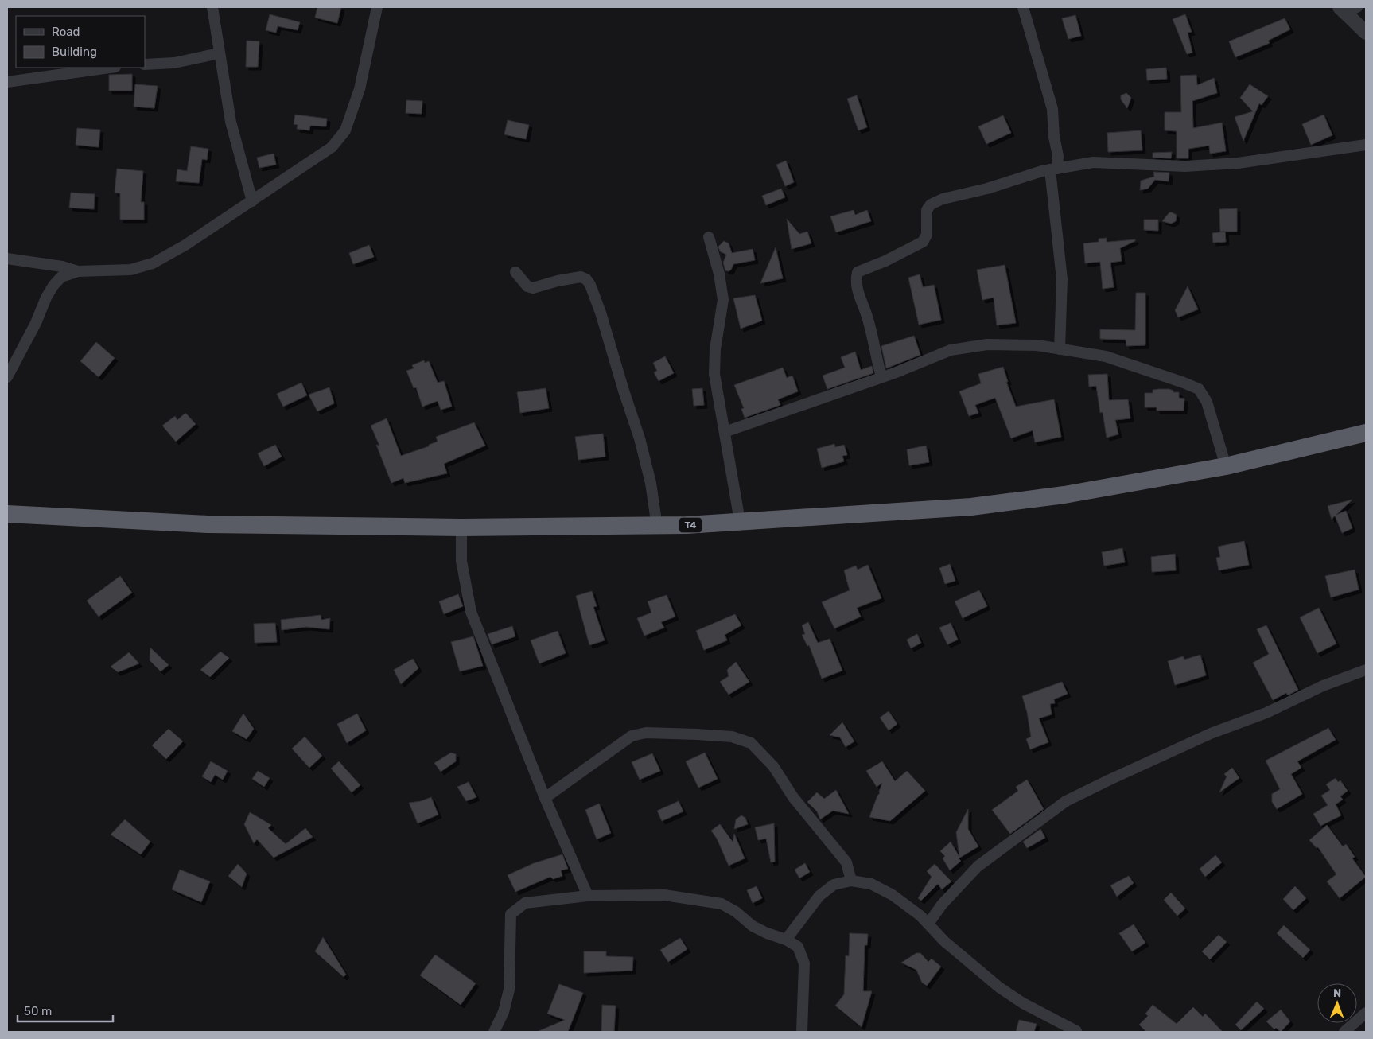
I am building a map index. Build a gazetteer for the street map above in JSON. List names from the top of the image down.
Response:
{
  "streets": {
    "highway": ["T4"]
  },
  "legend": ["Road", "Building"],
  "scale_bar": "50 m",
  "north": "top"
}
